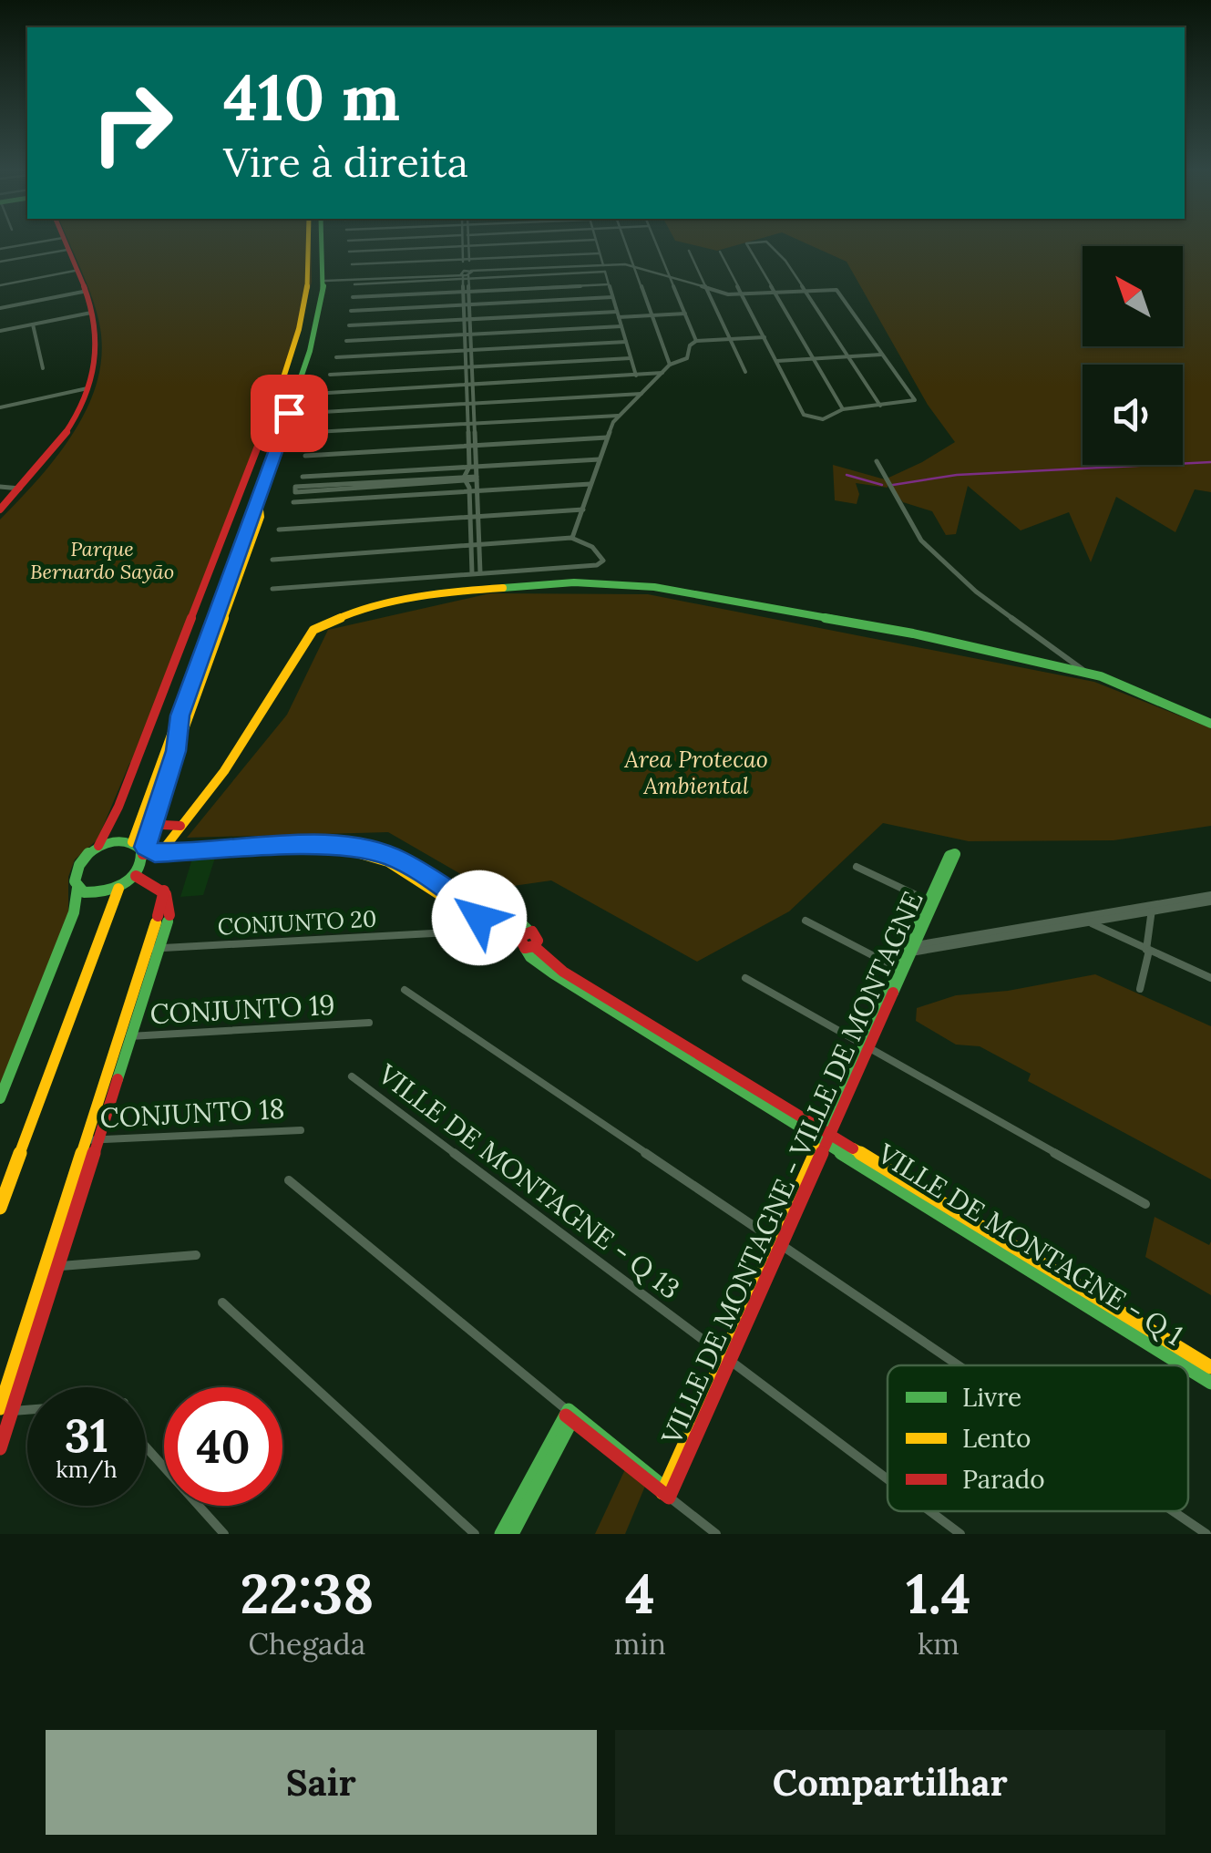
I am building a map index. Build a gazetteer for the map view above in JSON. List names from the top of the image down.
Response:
{
  "streets": {
    "street": [
      "CONJUNTO 20",
      "CONJUNTO 19",
      "CONJUNTO 18",
      "VILLE DE MONTAGNE - VILLE DE MONTAGNE",
      "VILLE DE MONTAGNE - Q 13",
      "VILLE DE MONTAGNE - Q 1"
    ]
  },
  "crossings": [
    ["VILLE DE MONTAGNE - VILLE DE MONTAGNE", "VILLE DE MONTAGNE - Q 13"],
    ["VILLE DE MONTAGNE - VILLE DE MONTAGNE", "VILLE DE MONTAGNE - Q 1"]
  ],
  "parks": ["Parque Bernardo Sayão", "Area Protecao Ambiental"],
  "legend": ["Livre", "Lento", "Parado"],
  "north": "top left",
  "page": {
    "turn": ["410 m", "Vire à direita"],
    "speed": "31 km/h",
    "limit": "40",
    "eta": [
      "22:38",
      "Chegada",
      "4",
      "min",
      "1.4",
      "km"
    ],
    "buttons": ["Sair", "Compartilhar"]
  }
}
